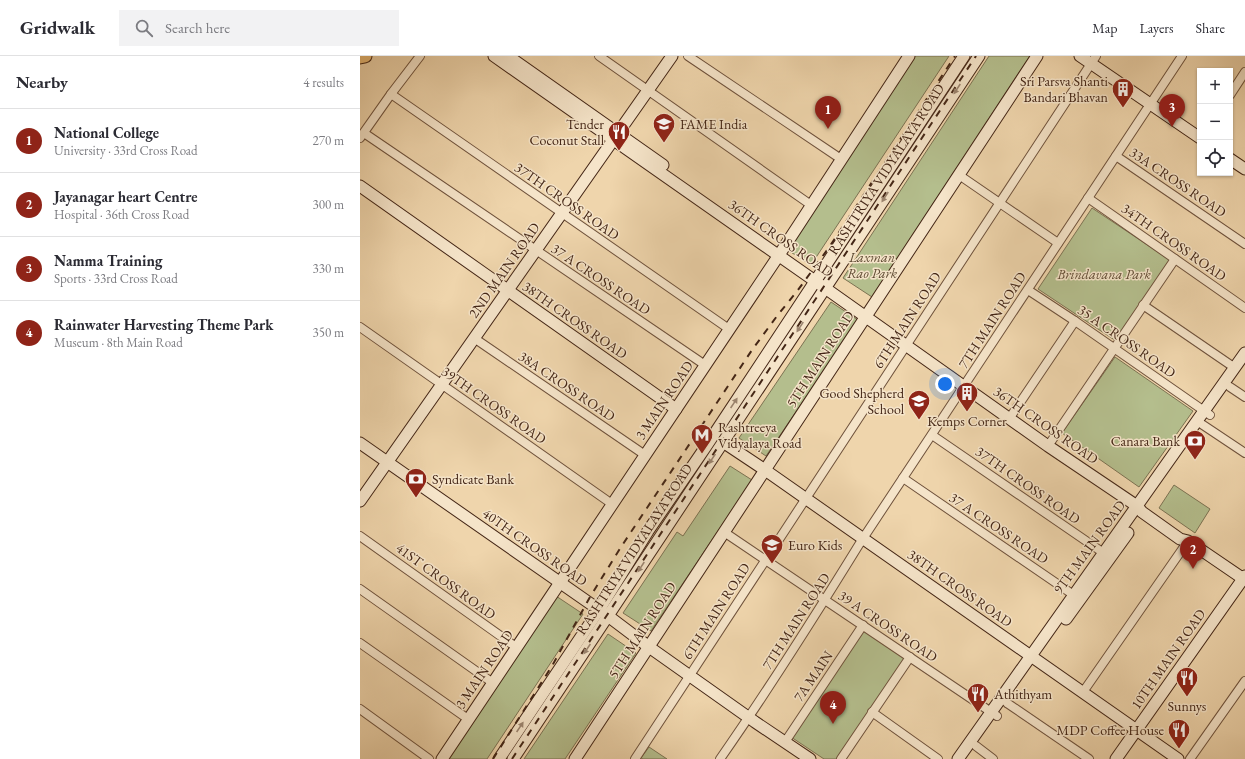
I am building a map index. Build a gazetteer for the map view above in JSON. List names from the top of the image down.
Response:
{
  "streets": {
    "street": [
      "RASHTRIYA VIDYALAYA ROAD",
      "33A CROSS ROAD",
      "37TH CROSS ROAD",
      "36TH CROSS ROAD",
      "34TH CROSS ROAD",
      "2ND MAIN ROAD",
      "37 A CROSS ROAD",
      "38TH CROSS ROAD",
      "6TH MAIN ROAD",
      "7TH MAIN ROAD",
      "35 A CROSS ROAD",
      "5TH MAIN ROAD",
      "38A CROSS ROAD",
      "3 MAIN ROAD",
      "39TH CROSS ROAD",
      "40TH CROSS ROAD",
      "9TH MAIN ROAD",
      "41ST CROSS ROAD",
      "39 A CROSS ROAD",
      "10TH MAIN ROAD",
      "7A MAIN"
    ]
  },
  "crossings": [
    ["RASHTRIYA VIDYALAYA ROAD", "36TH CROSS ROAD"],
    ["RASHTRIYA VIDYALAYA ROAD", "38TH CROSS ROAD"],
    ["RASHTRIYA VIDYALAYA ROAD", "40TH CROSS ROAD"],
    ["33A CROSS ROAD", "7TH MAIN ROAD"],
    ["37TH CROSS ROAD", "2ND MAIN ROAD"],
    ["37TH CROSS ROAD", "7TH MAIN ROAD"],
    ["37TH CROSS ROAD", "3 MAIN ROAD"],
    ["37TH CROSS ROAD", "9TH MAIN ROAD"],
    ["36TH CROSS ROAD", "2ND MAIN ROAD"],
    ["36TH CROSS ROAD", "6TH MAIN ROAD"],
    ["36TH CROSS ROAD", "7TH MAIN ROAD"],
    ["36TH CROSS ROAD", "5TH MAIN ROAD"],
    ["36TH CROSS ROAD", "3 MAIN ROAD"],
    ["36TH CROSS ROAD", "9TH MAIN ROAD"],
    ["36TH CROSS ROAD", "10TH MAIN ROAD"],
    ["34TH CROSS ROAD", "7TH MAIN ROAD"],
    ["2ND MAIN ROAD", "37 A CROSS ROAD"],
    ["2ND MAIN ROAD", "38TH CROSS ROAD"],
    ["2ND MAIN ROAD", "38A CROSS ROAD"],
    ["2ND MAIN ROAD", "39TH CROSS ROAD"],
    ["2ND MAIN ROAD", "40TH CROSS ROAD"],
    ["37 A CROSS ROAD", "7TH MAIN ROAD"],
    ["37 A CROSS ROAD", "3 MAIN ROAD"],
    ["37 A CROSS ROAD", "9TH MAIN ROAD"],
    ["38TH CROSS ROAD", "6TH MAIN ROAD"],
    ["38TH CROSS ROAD", "7TH MAIN ROAD"],
    ["38TH CROSS ROAD", "5TH MAIN ROAD"],
    ["38TH CROSS ROAD", "3 MAIN ROAD"],
    ["38TH CROSS ROAD", "9TH MAIN ROAD"],
    ["38TH CROSS ROAD", "10TH MAIN ROAD"],
    ["6TH MAIN ROAD", "40TH CROSS ROAD"],
    ["6TH MAIN ROAD", "39 A CROSS ROAD"],
    ["7TH MAIN ROAD", "35 A CROSS ROAD"],
    ["7TH MAIN ROAD", "40TH CROSS ROAD"],
    ["7TH MAIN ROAD", "39 A CROSS ROAD"],
    ["35 A CROSS ROAD", "9TH MAIN ROAD"],
    ["5TH MAIN ROAD", "40TH CROSS ROAD"],
    ["5TH MAIN ROAD", "39 A CROSS ROAD"],
    ["38A CROSS ROAD", "3 MAIN ROAD"],
    ["3 MAIN ROAD", "39TH CROSS ROAD"],
    ["3 MAIN ROAD", "40TH CROSS ROAD"],
    ["3 MAIN ROAD", "41ST CROSS ROAD"],
    ["40TH CROSS ROAD", "7A MAIN"],
    ["9TH MAIN ROAD", "39 A CROSS ROAD"],
    ["39 A CROSS ROAD", "7A MAIN"]
  ],
  "parks": ["Laxman Rao Park", "Brindavana Park"],
  "places": {
    "building": ["Sri Parsva Shanti Bandari Bhavan", "Kemps Corner"],
    "school or university": ["FAME India", "Good Shepherd School", "Euro Kids"],
    "restaurant": [
      "Tender Coconut Stall",
      "Sunnys",
      "Athithyam",
      "MDP Coffee House"
    ],
    "metro station": ["Rashtreeya Vidyalaya Road"],
    "bank": ["Canara Bank", "Syndicate Bank"]
  },
  "page": {
    "header": "Gridwalk",
    "search": "Search here",
    "nav": ["Map", "Layers", "Share"],
    "heading": ["Nearby", "4 results"],
    "map_buttons": ["+", "−"],
    "pins": [
      "3",
      "1",
      "2",
      "4"
    ],
    "list": [
      {
        "mark": "1",
        "name": "National College",
        "note": "University · 33rd Cross Road",
        "value": "270 m"
      },
      {
        "mark": "2",
        "name": "Jayanagar heart Centre",
        "note": "Hospital · 36th Cross Road",
        "value": "300 m"
      },
      {
        "mark": "3",
        "name": "Namma Training",
        "note": "Sports · 33rd Cross Road",
        "value": "330 m"
      },
      {
        "mark": "4",
        "name": "Rainwater Harvesting Theme Park",
        "note": "Museum · 8th Main Road",
        "value": "350 m"
      }
    ]
  }
}
